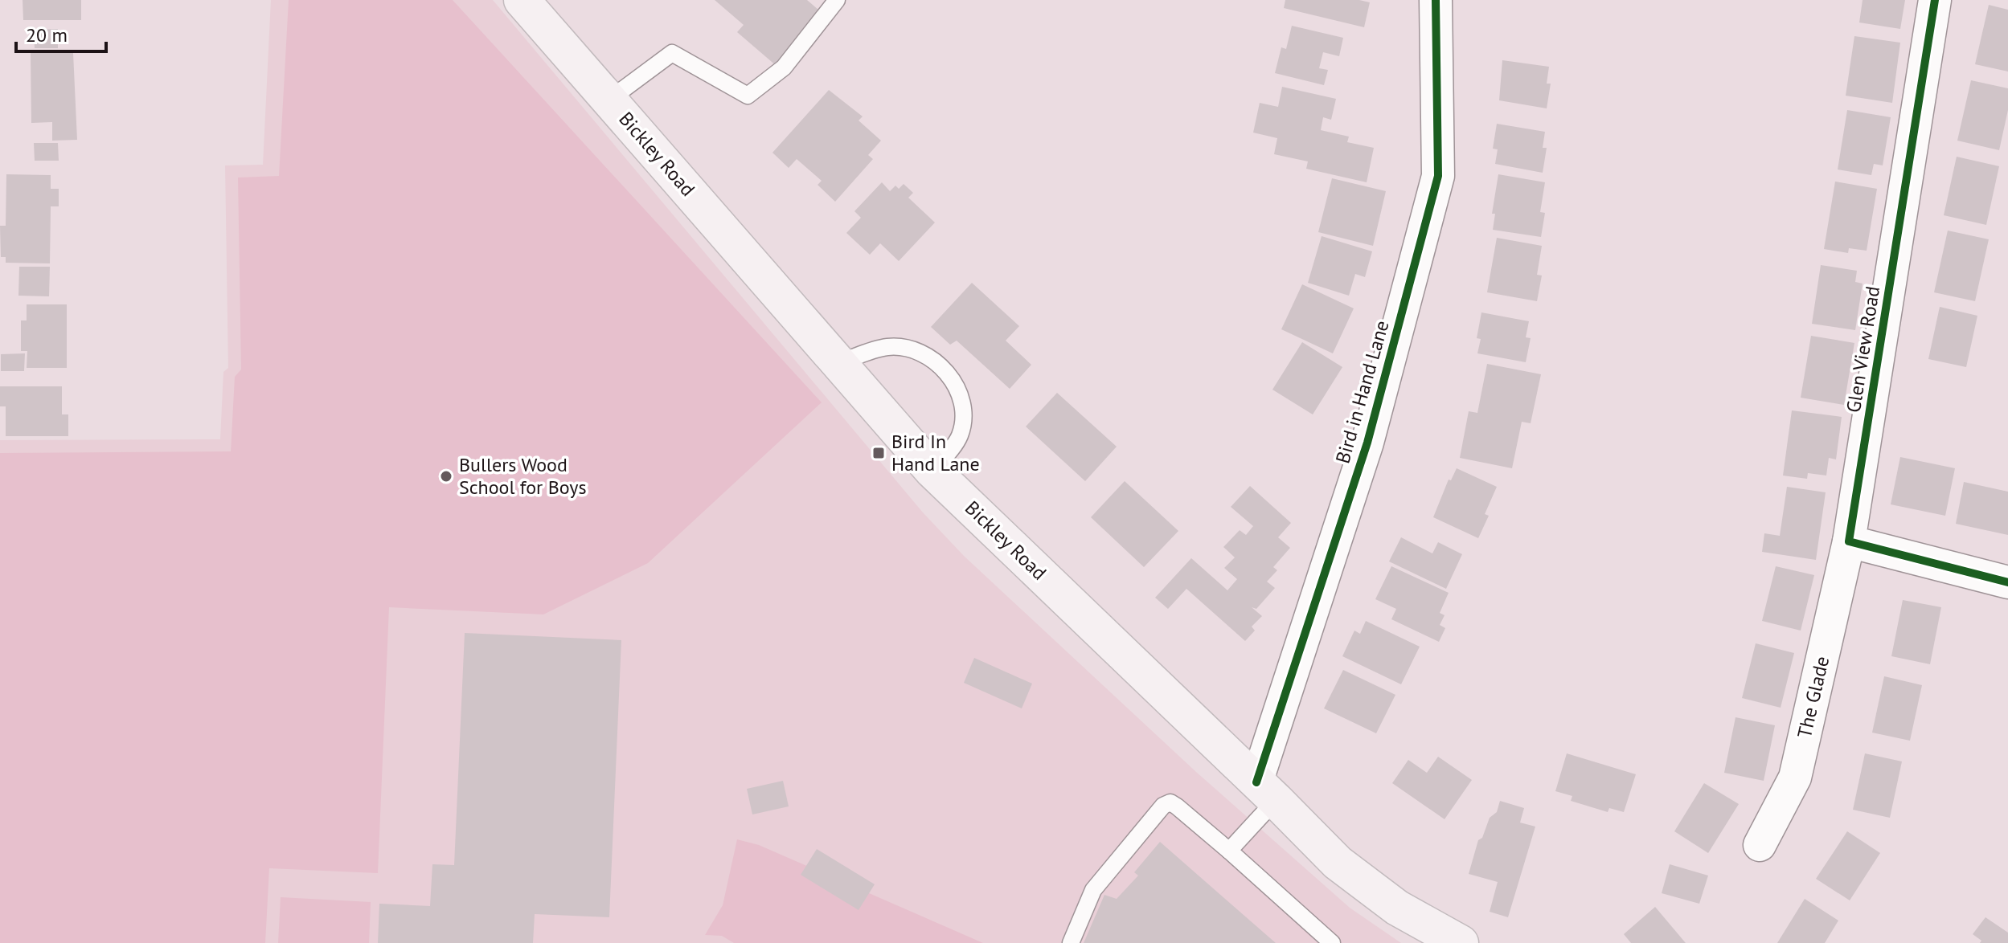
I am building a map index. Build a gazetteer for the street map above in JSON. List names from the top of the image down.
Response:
{
  "streets": {
    "main road": ["Bickley Road"],
    "street": ["Glen View Road", "Bird in Hand Lane", "The Glade"]
  },
  "crossings": [
    ["Bickley Road", "Bird in Hand Lane"],
    ["Glen View Road", "The Glade"]
  ],
  "places": {
    "transit": ["Bird In Hand Lane"],
    "other": ["Bullers Wood School for Boys"]
  },
  "scale_bar": "20 m"
}
